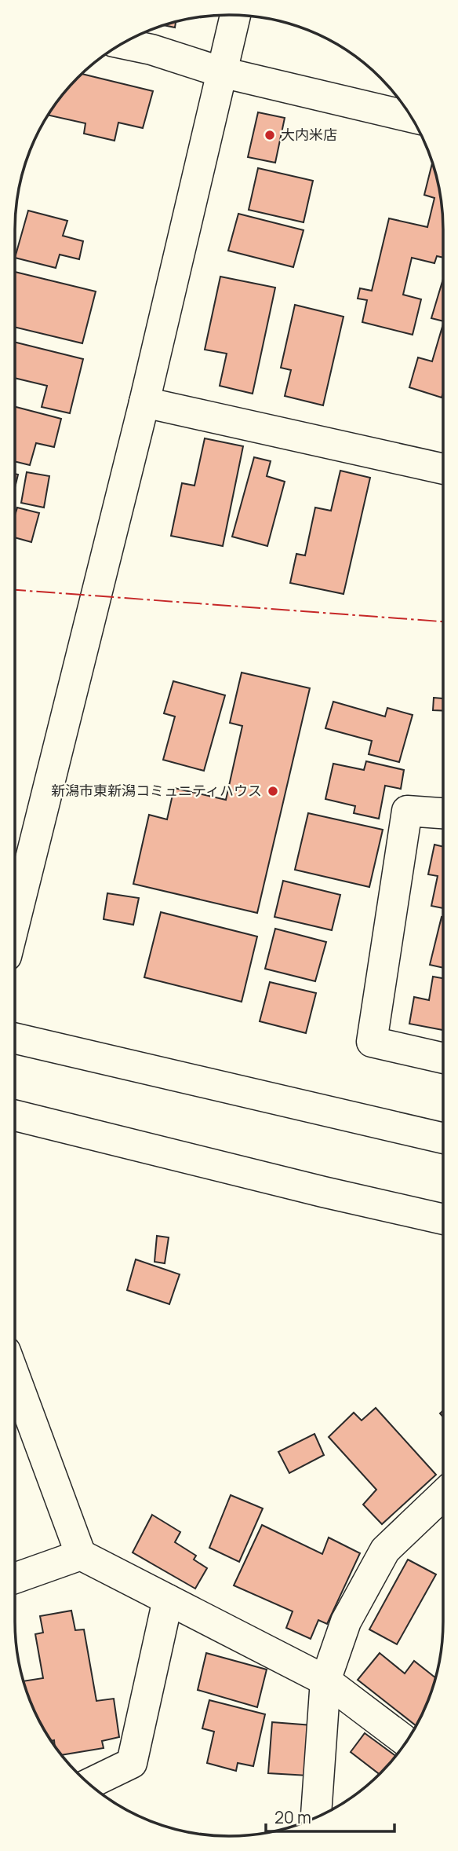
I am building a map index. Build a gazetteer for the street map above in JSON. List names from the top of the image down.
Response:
{
  "places": ["大内米店", "新潟市東新潟コミュニティハウス"],
  "scale_bar": "20 m"
}
